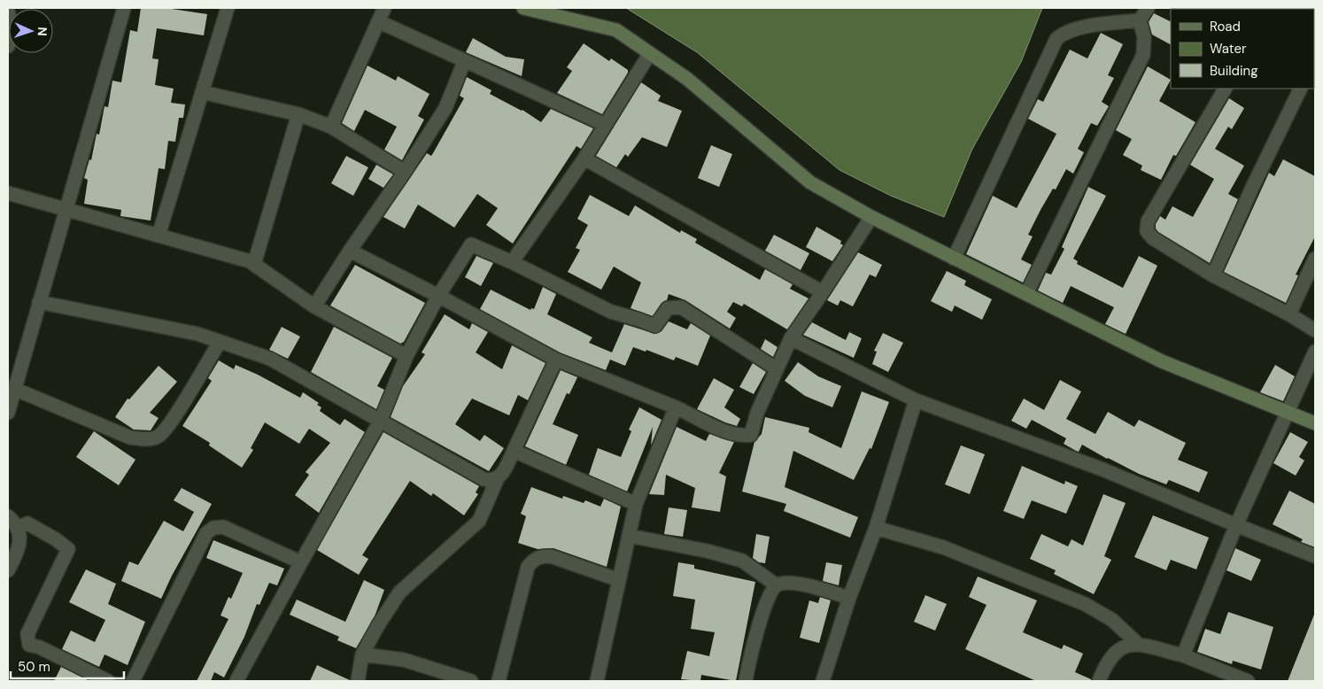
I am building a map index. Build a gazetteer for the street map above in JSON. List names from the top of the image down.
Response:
{
  "legend": ["Road", "Water", "Building"],
  "scale_bar": "50 m",
  "north": "right"
}
